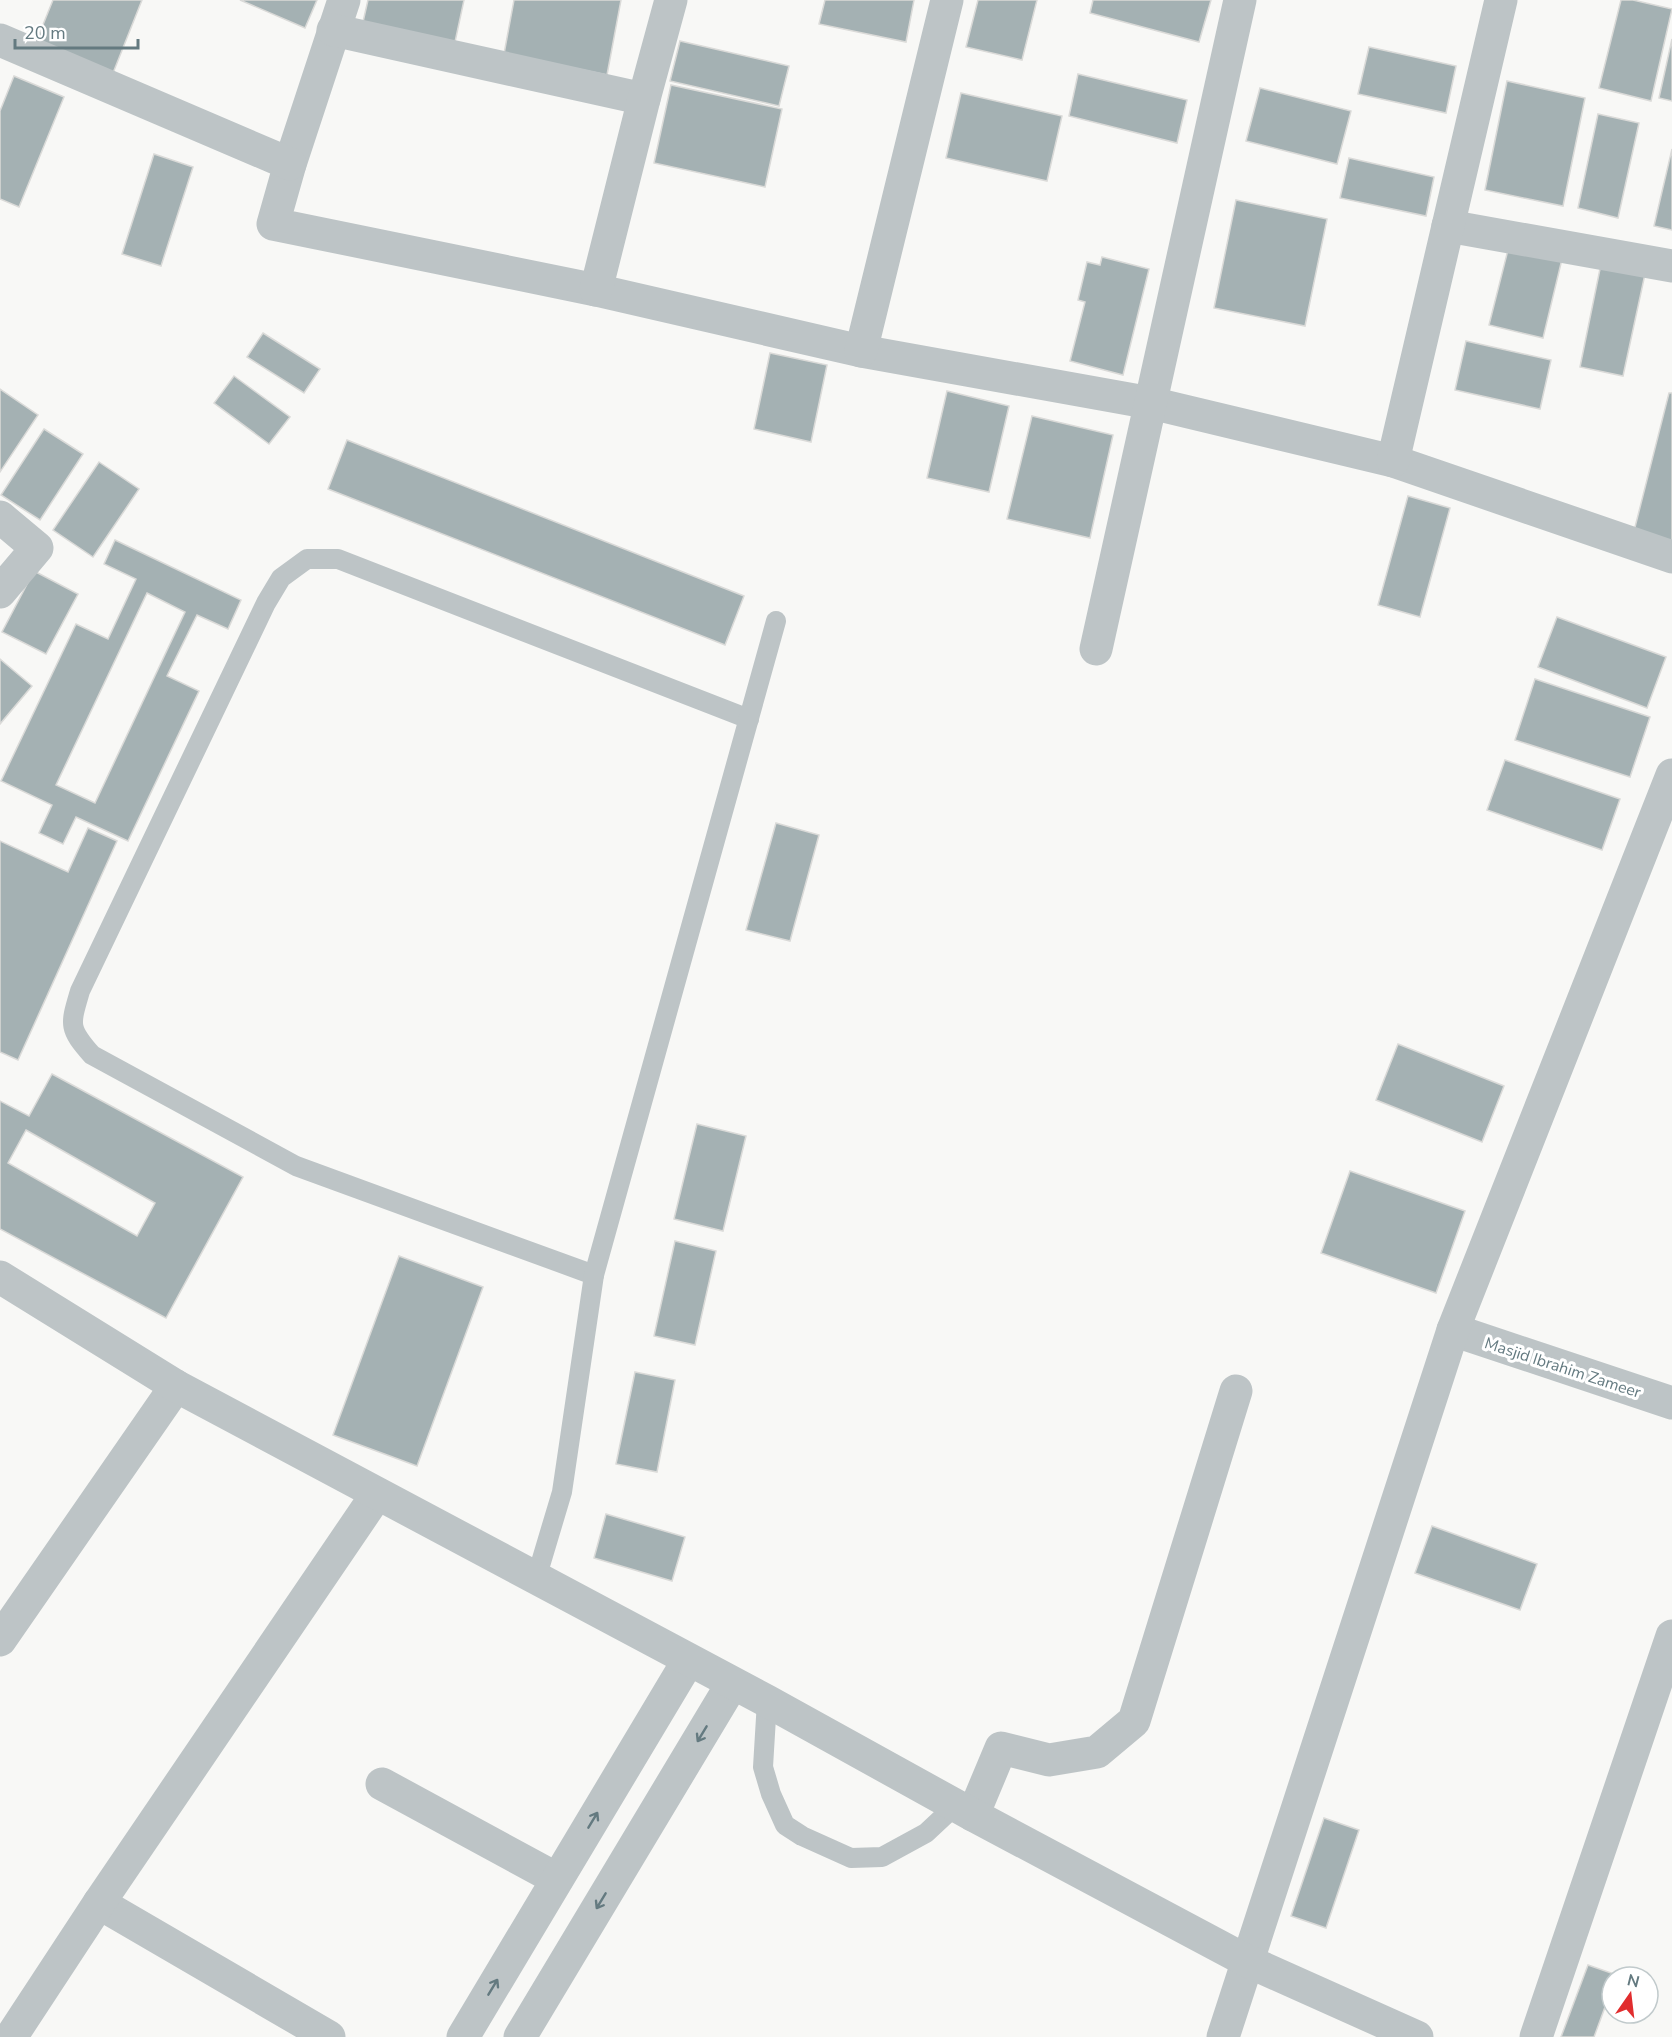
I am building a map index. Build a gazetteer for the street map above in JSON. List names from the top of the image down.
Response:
{
  "streets": {
    "street": ["Masjid Ibrahim Zameer"]
  },
  "scale_bar": "20 m",
  "north": "top"
}
